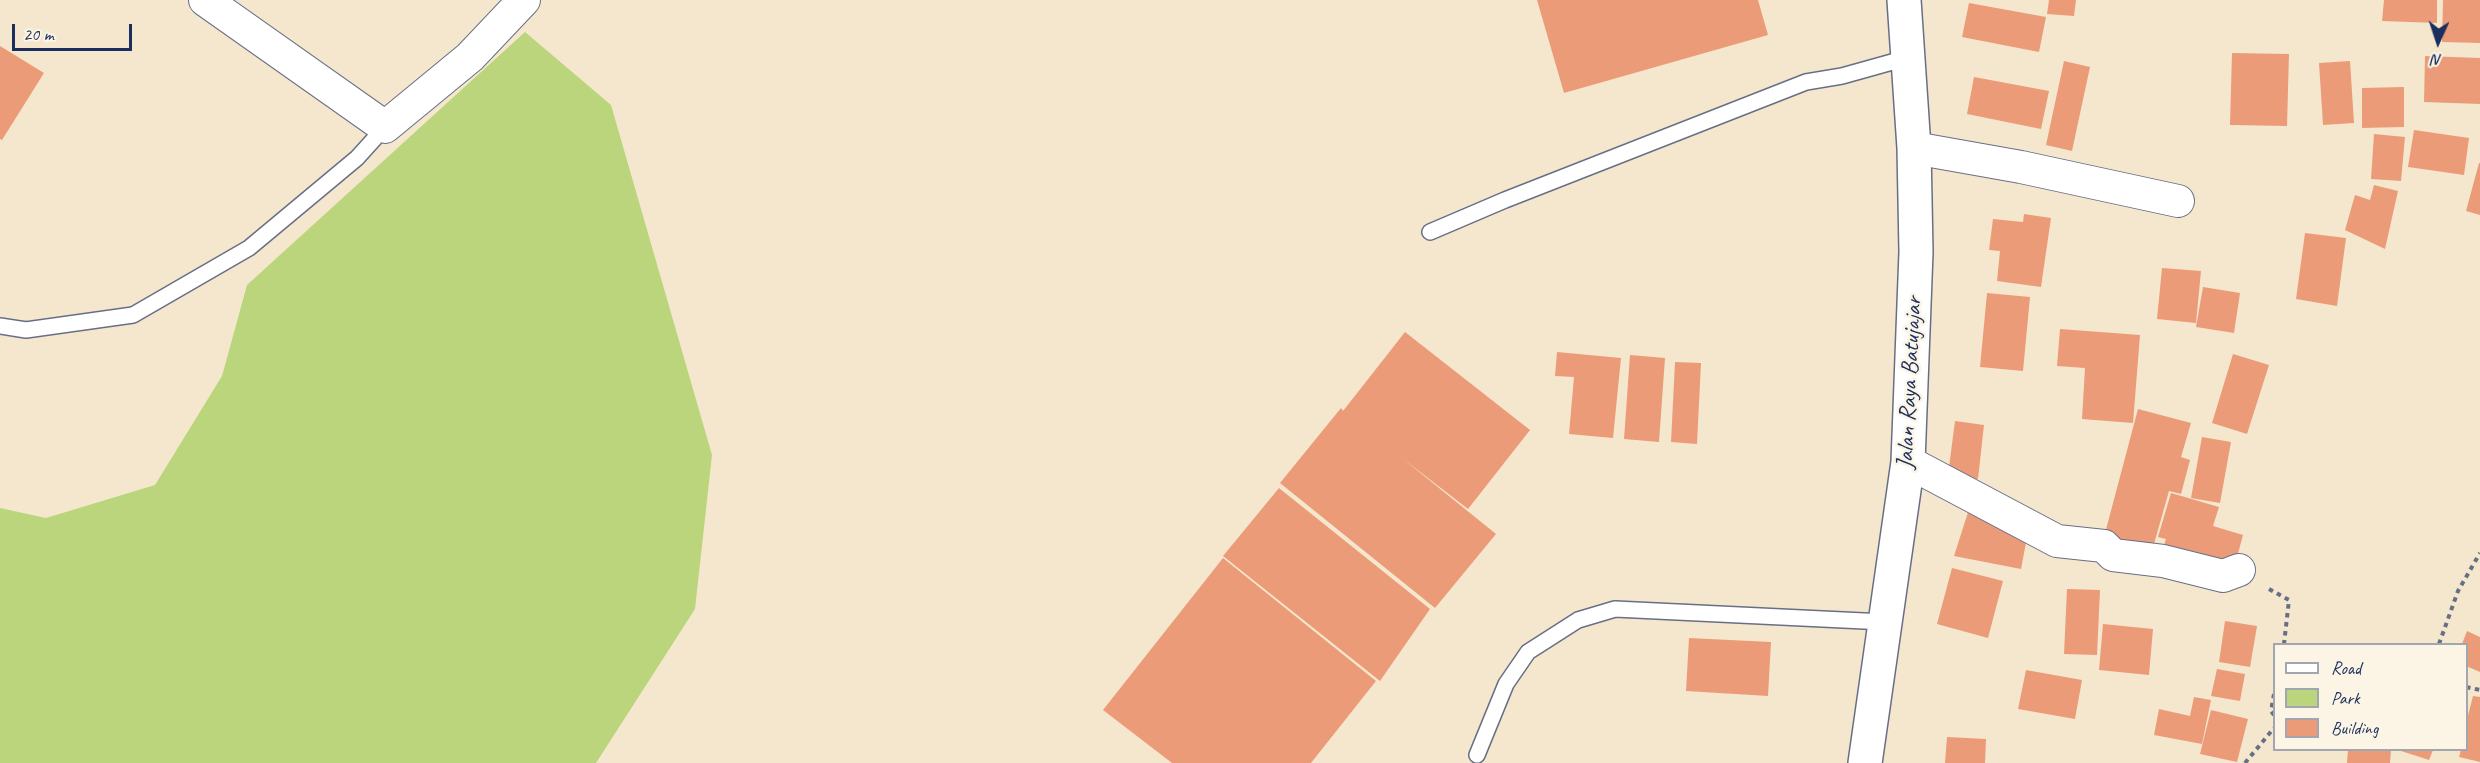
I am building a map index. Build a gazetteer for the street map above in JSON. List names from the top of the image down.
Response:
{
  "streets": {
    "highway": ["Jalan Raya Batujajar"]
  },
  "legend": ["Road", "Park", "Building"],
  "scale_bar": "20 m",
  "north": "bottom"
}
